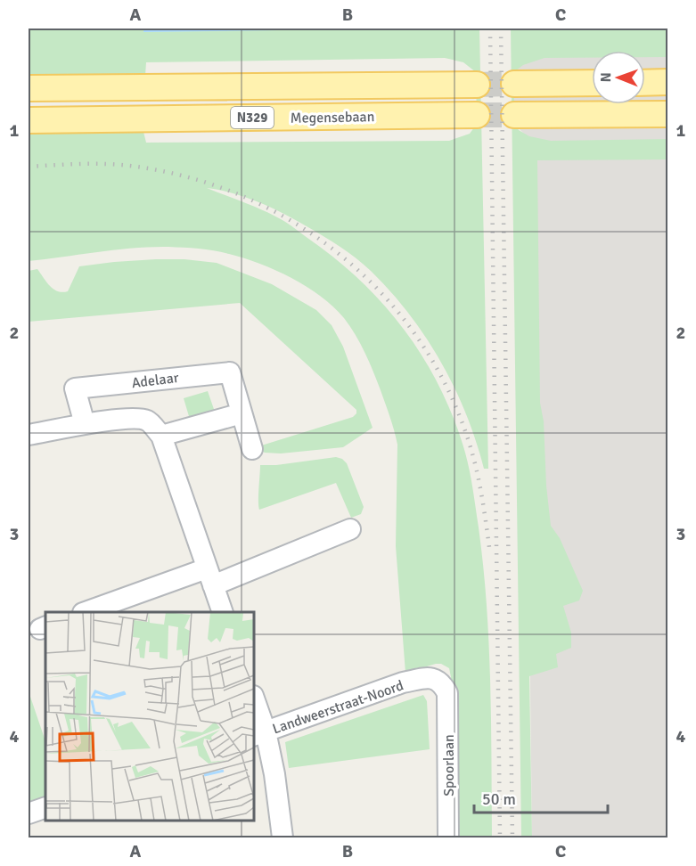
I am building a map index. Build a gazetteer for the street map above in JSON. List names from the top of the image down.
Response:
{
  "streets": {
    "main road": ["Megensebaan", "N329"],
    "street": ["Adelaar", "Landweerstraat-Noord", "Spoorlaan"]
  },
  "crossings": [
    ["Landweerstraat-Noord", "Spoorlaan"]
  ],
  "scale_bar": "50 m",
  "north": "left",
  "grid": {
    "columns": ["A", "B", "C"],
    "rows": [
      "1",
      "2",
      "3",
      "4"
    ]
  }
}
